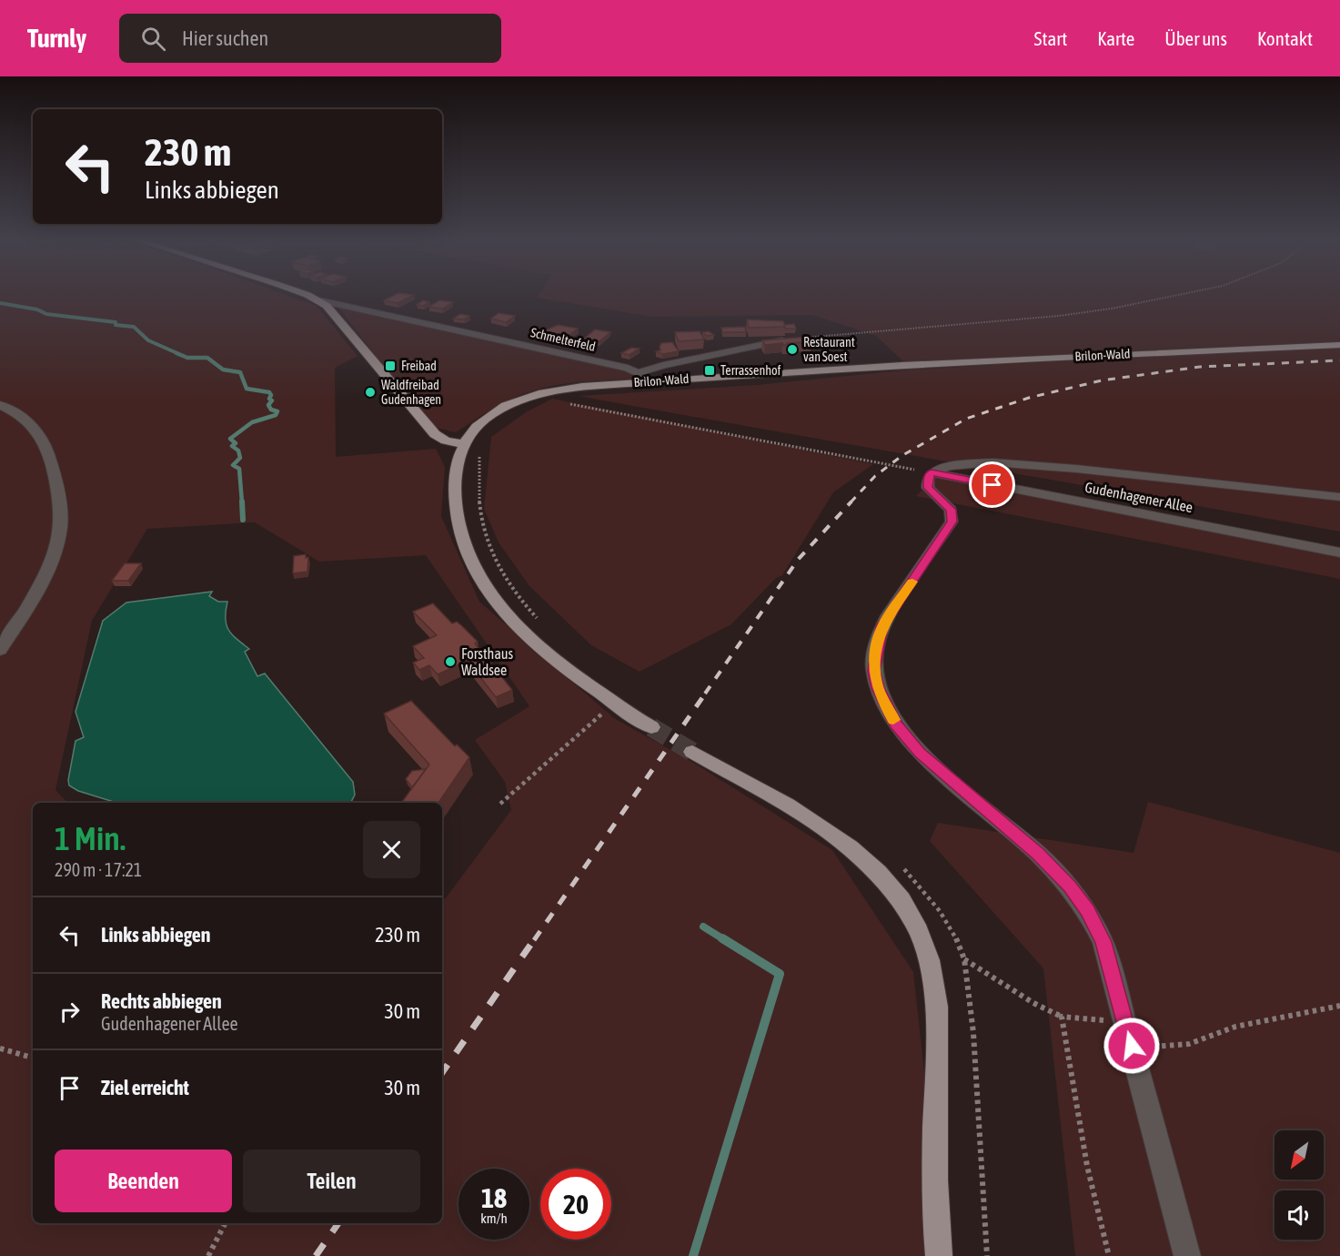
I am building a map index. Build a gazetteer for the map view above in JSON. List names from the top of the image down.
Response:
{
  "streets": {
    "main road": ["Schmelterfeld", "Brilon-Wald"],
    "street": ["Gudenhagener Allee"]
  },
  "crossings": [
    ["Schmelterfeld", "Brilon-Wald"]
  ],
  "places": {
    "other": ["Restaurant van Soest", "Waldfreibad Gudenhagen", "Forsthaus Waldsee"],
    "transit": ["Freibad", "Terrassenhof"]
  },
  "north": "bottom left",
  "page": {
    "header": "Turnly",
    "search": "Hier suchen",
    "nav": [
      "Start",
      "Karte",
      "Über uns",
      "Kontakt"
    ],
    "turn": ["230 m", "Links abbiegen"],
    "heading": ["1 Min.", "290 m · 17:21"],
    "list": [
      {
        "name": "Links abbiegen",
        "value": "230 m"
      },
      {
        "name": "Rechts abbiegen",
        "note": "Gudenhagener Allee",
        "value": "30 m"
      },
      {
        "name": "Ziel erreicht",
        "value": "30 m"
      }
    ],
    "buttons": ["Beenden", "Teilen"],
    "speed": "18 km/h",
    "limit": "20"
  }
}
